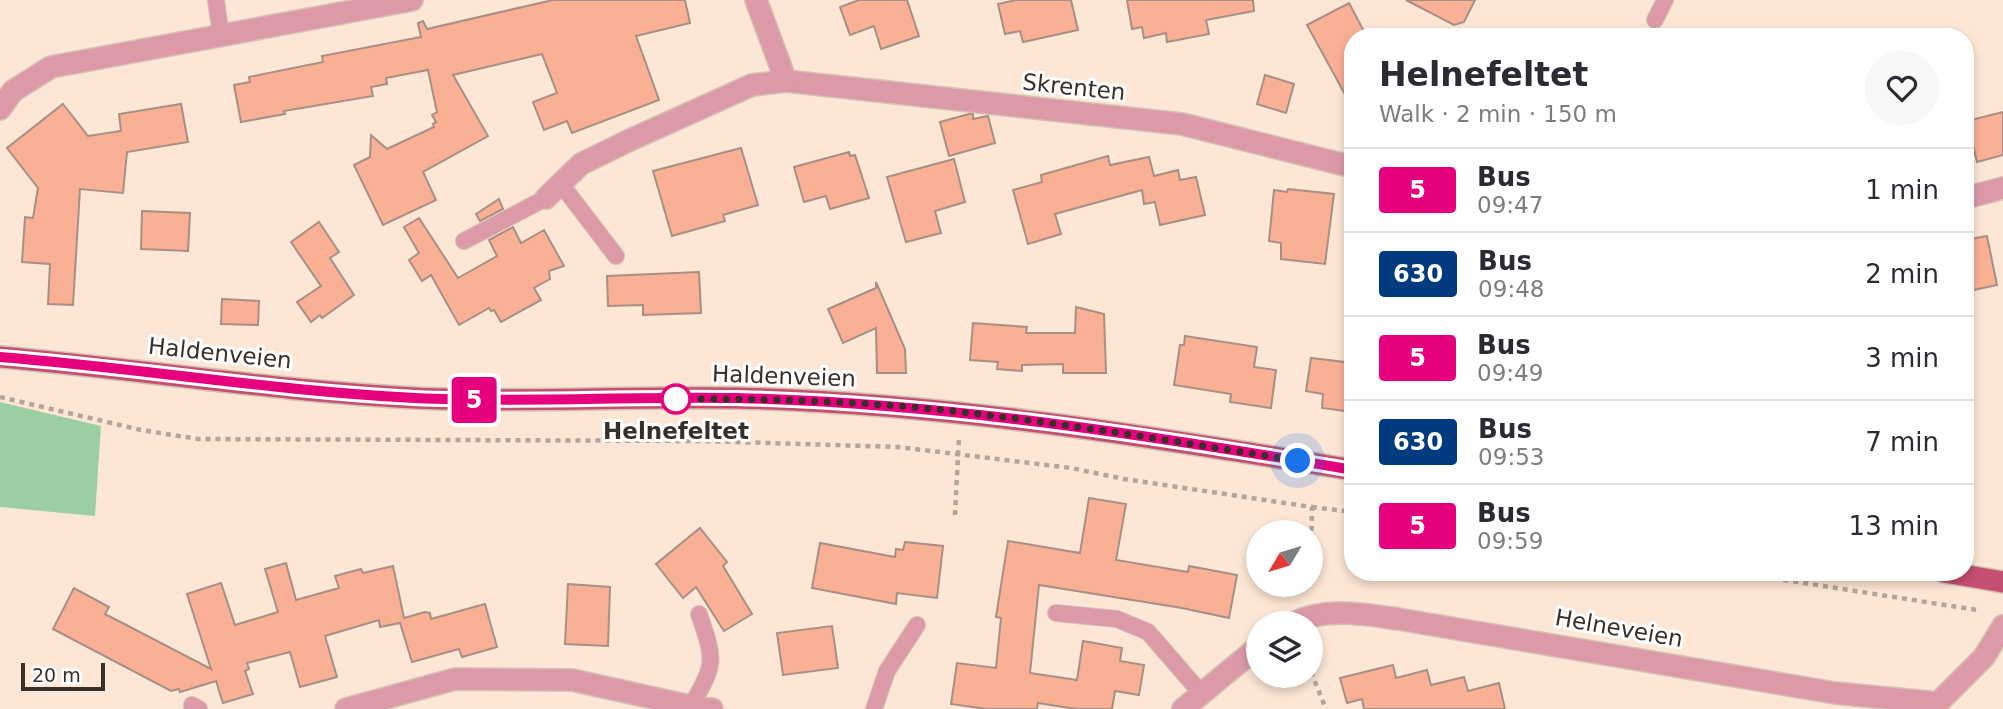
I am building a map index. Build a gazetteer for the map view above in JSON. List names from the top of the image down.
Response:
{
  "streets": {
    "main road": ["Haldenveien"],
    "street": ["Skrenten", "Helneveien"]
  },
  "places": ["Helnefeltet"],
  "lines": ["bus line 5"],
  "scale_bar": "20 m",
  "north": "bottom left",
  "page": {
    "on_map": "5",
    "heading": ["Helnefeltet", "Walk · 2 min · 150 m"],
    "list": [
      {
        "mark": "5",
        "name": "Bus",
        "note": "09:47",
        "value": "1 min"
      },
      {
        "mark": "630",
        "name": "Bus",
        "note": "09:48",
        "value": "2 min"
      },
      {
        "mark": "5",
        "name": "Bus",
        "note": "09:49",
        "value": "3 min"
      },
      {
        "mark": "630",
        "name": "Bus",
        "note": "09:53",
        "value": "7 min"
      },
      {
        "mark": "5",
        "name": "Bus",
        "note": "09:59",
        "value": "13 min"
      }
    ],
    "scale": "20 m"
  }
}
